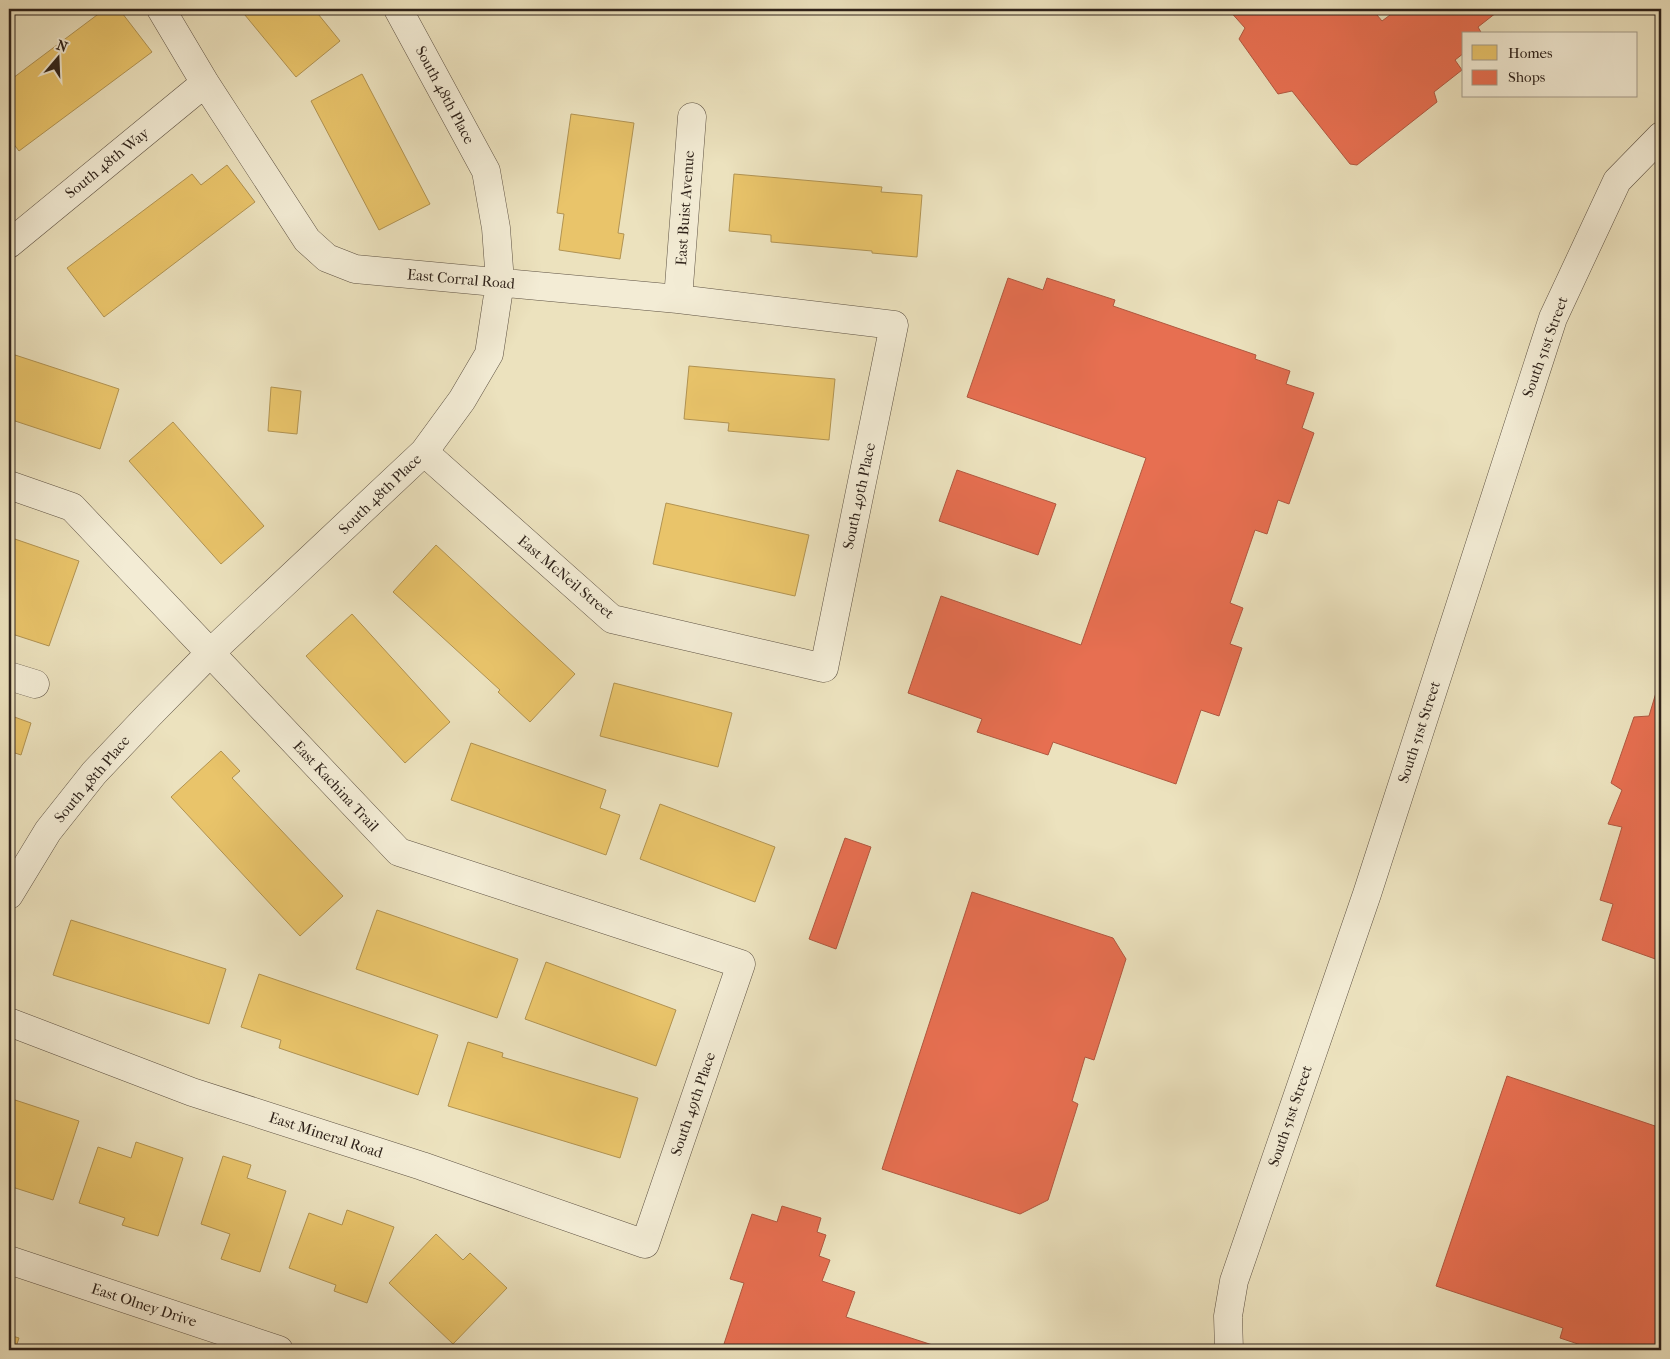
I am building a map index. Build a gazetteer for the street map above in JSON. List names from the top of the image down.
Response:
{
  "streets": {
    "street": [
      "South 48th Place",
      "South 48th Way",
      "East Buist Avenue",
      "East Corral Road",
      "South 51st Street",
      "South 49th Place",
      "East McNeil Street",
      "East Kachina Trail",
      "East Mineral Road",
      "East Olney Drive"
    ]
  },
  "crossings": [
    ["South 48th Place", "East Corral Road"],
    ["South 48th Place", "East McNeil Street"],
    ["South 48th Place", "East Kachina Trail"],
    ["South 48th Way", "East Corral Road"],
    ["East Buist Avenue", "East Corral Road"],
    ["East Corral Road", "South 49th Place"],
    ["South 49th Place", "East McNeil Street"],
    ["South 49th Place", "East Kachina Trail"],
    ["South 49th Place", "East Mineral Road"]
  ],
  "legend": ["Homes", "Shops"],
  "north": "top"
}
